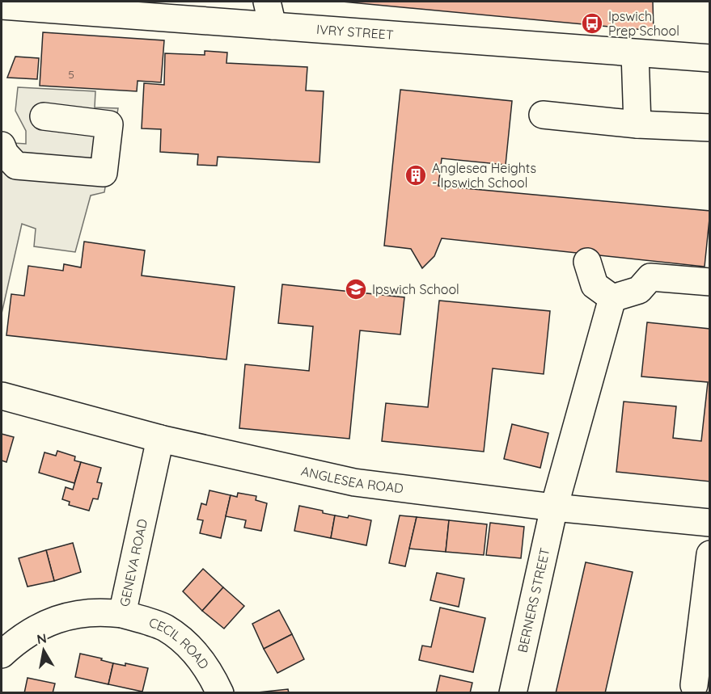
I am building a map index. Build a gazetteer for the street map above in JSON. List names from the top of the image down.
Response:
{
  "streets": {
    "street": [
      "IVRY STREET",
      "ANGLESEA ROAD",
      "GENEVA ROAD",
      "BERNERS STREET",
      "CECIL ROAD"
    ]
  },
  "crossings": [
    ["ANGLESEA ROAD", "GENEVA ROAD"],
    ["ANGLESEA ROAD", "BERNERS STREET"],
    ["GENEVA ROAD", "CECIL ROAD"]
  ],
  "places": {
    "bus stop": ["Ipswich Prep School"],
    "building": ["Anglesea Heights - Ipswich School"],
    "school or university": ["Ipswich School"]
  },
  "house_numbers": ["5"],
  "north": "top"
}
